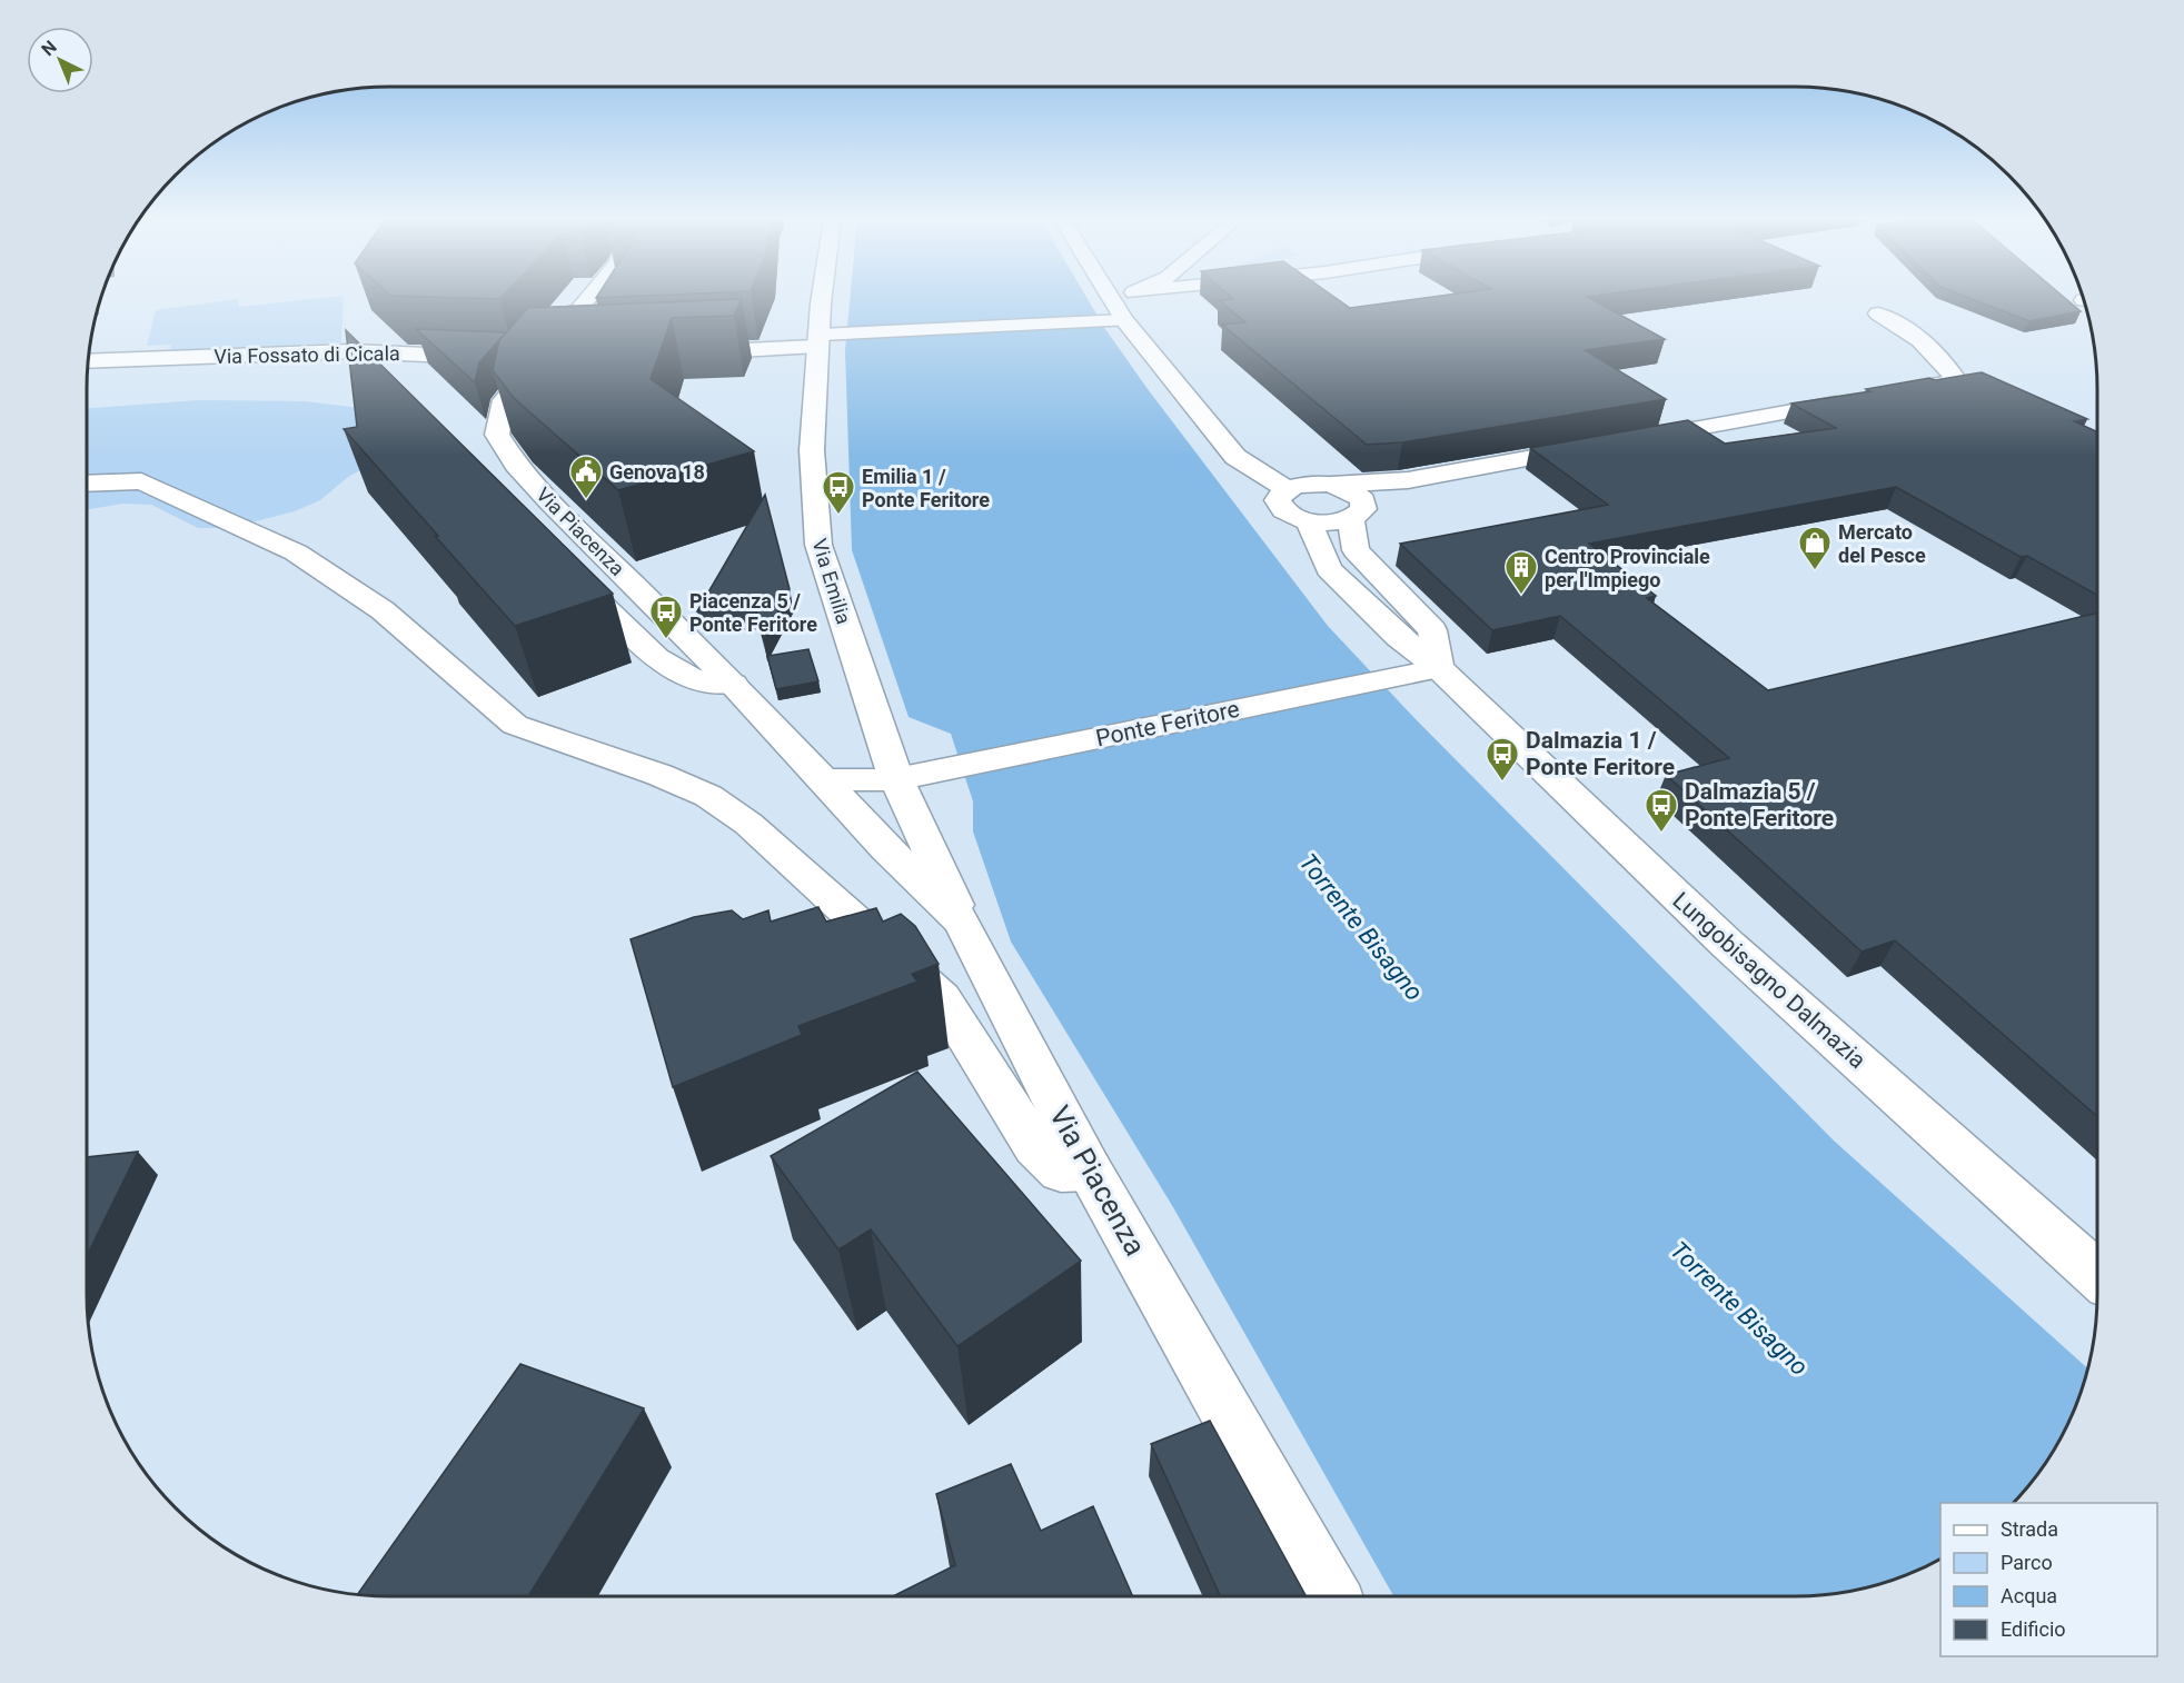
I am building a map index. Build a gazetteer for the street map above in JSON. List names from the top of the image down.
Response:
{
  "streets": {
    "main road": [
      "Via Fossato di Cicala",
      "Via Piacenza",
      "Via Emilia",
      "Ponte Feritore",
      "Lungobisagno Dalmazia"
    ]
  },
  "crossings": [
    ["Via Piacenza", "Via Emilia"],
    ["Via Emilia", "Ponte Feritore"],
    ["Ponte Feritore", "Lungobisagno Dalmazia"]
  ],
  "water": ["Torrente Bisagno"],
  "places": {
    "public building": ["Genova 18"],
    "bus stop": [
      "Emilia 1 / Ponte Feritore",
      "Piacenza 5 / Ponte Feritore",
      "Dalmazia 1 / Ponte Feritore",
      "Dalmazia 5 / Ponte Feritore"
    ],
    "shop": ["Mercato del Pesce"],
    "building": ["Centro Provinciale per l'Impiego"]
  },
  "legend": [
    "Strada",
    "Parco",
    "Acqua",
    "Edificio"
  ],
  "north": "top left"
}
